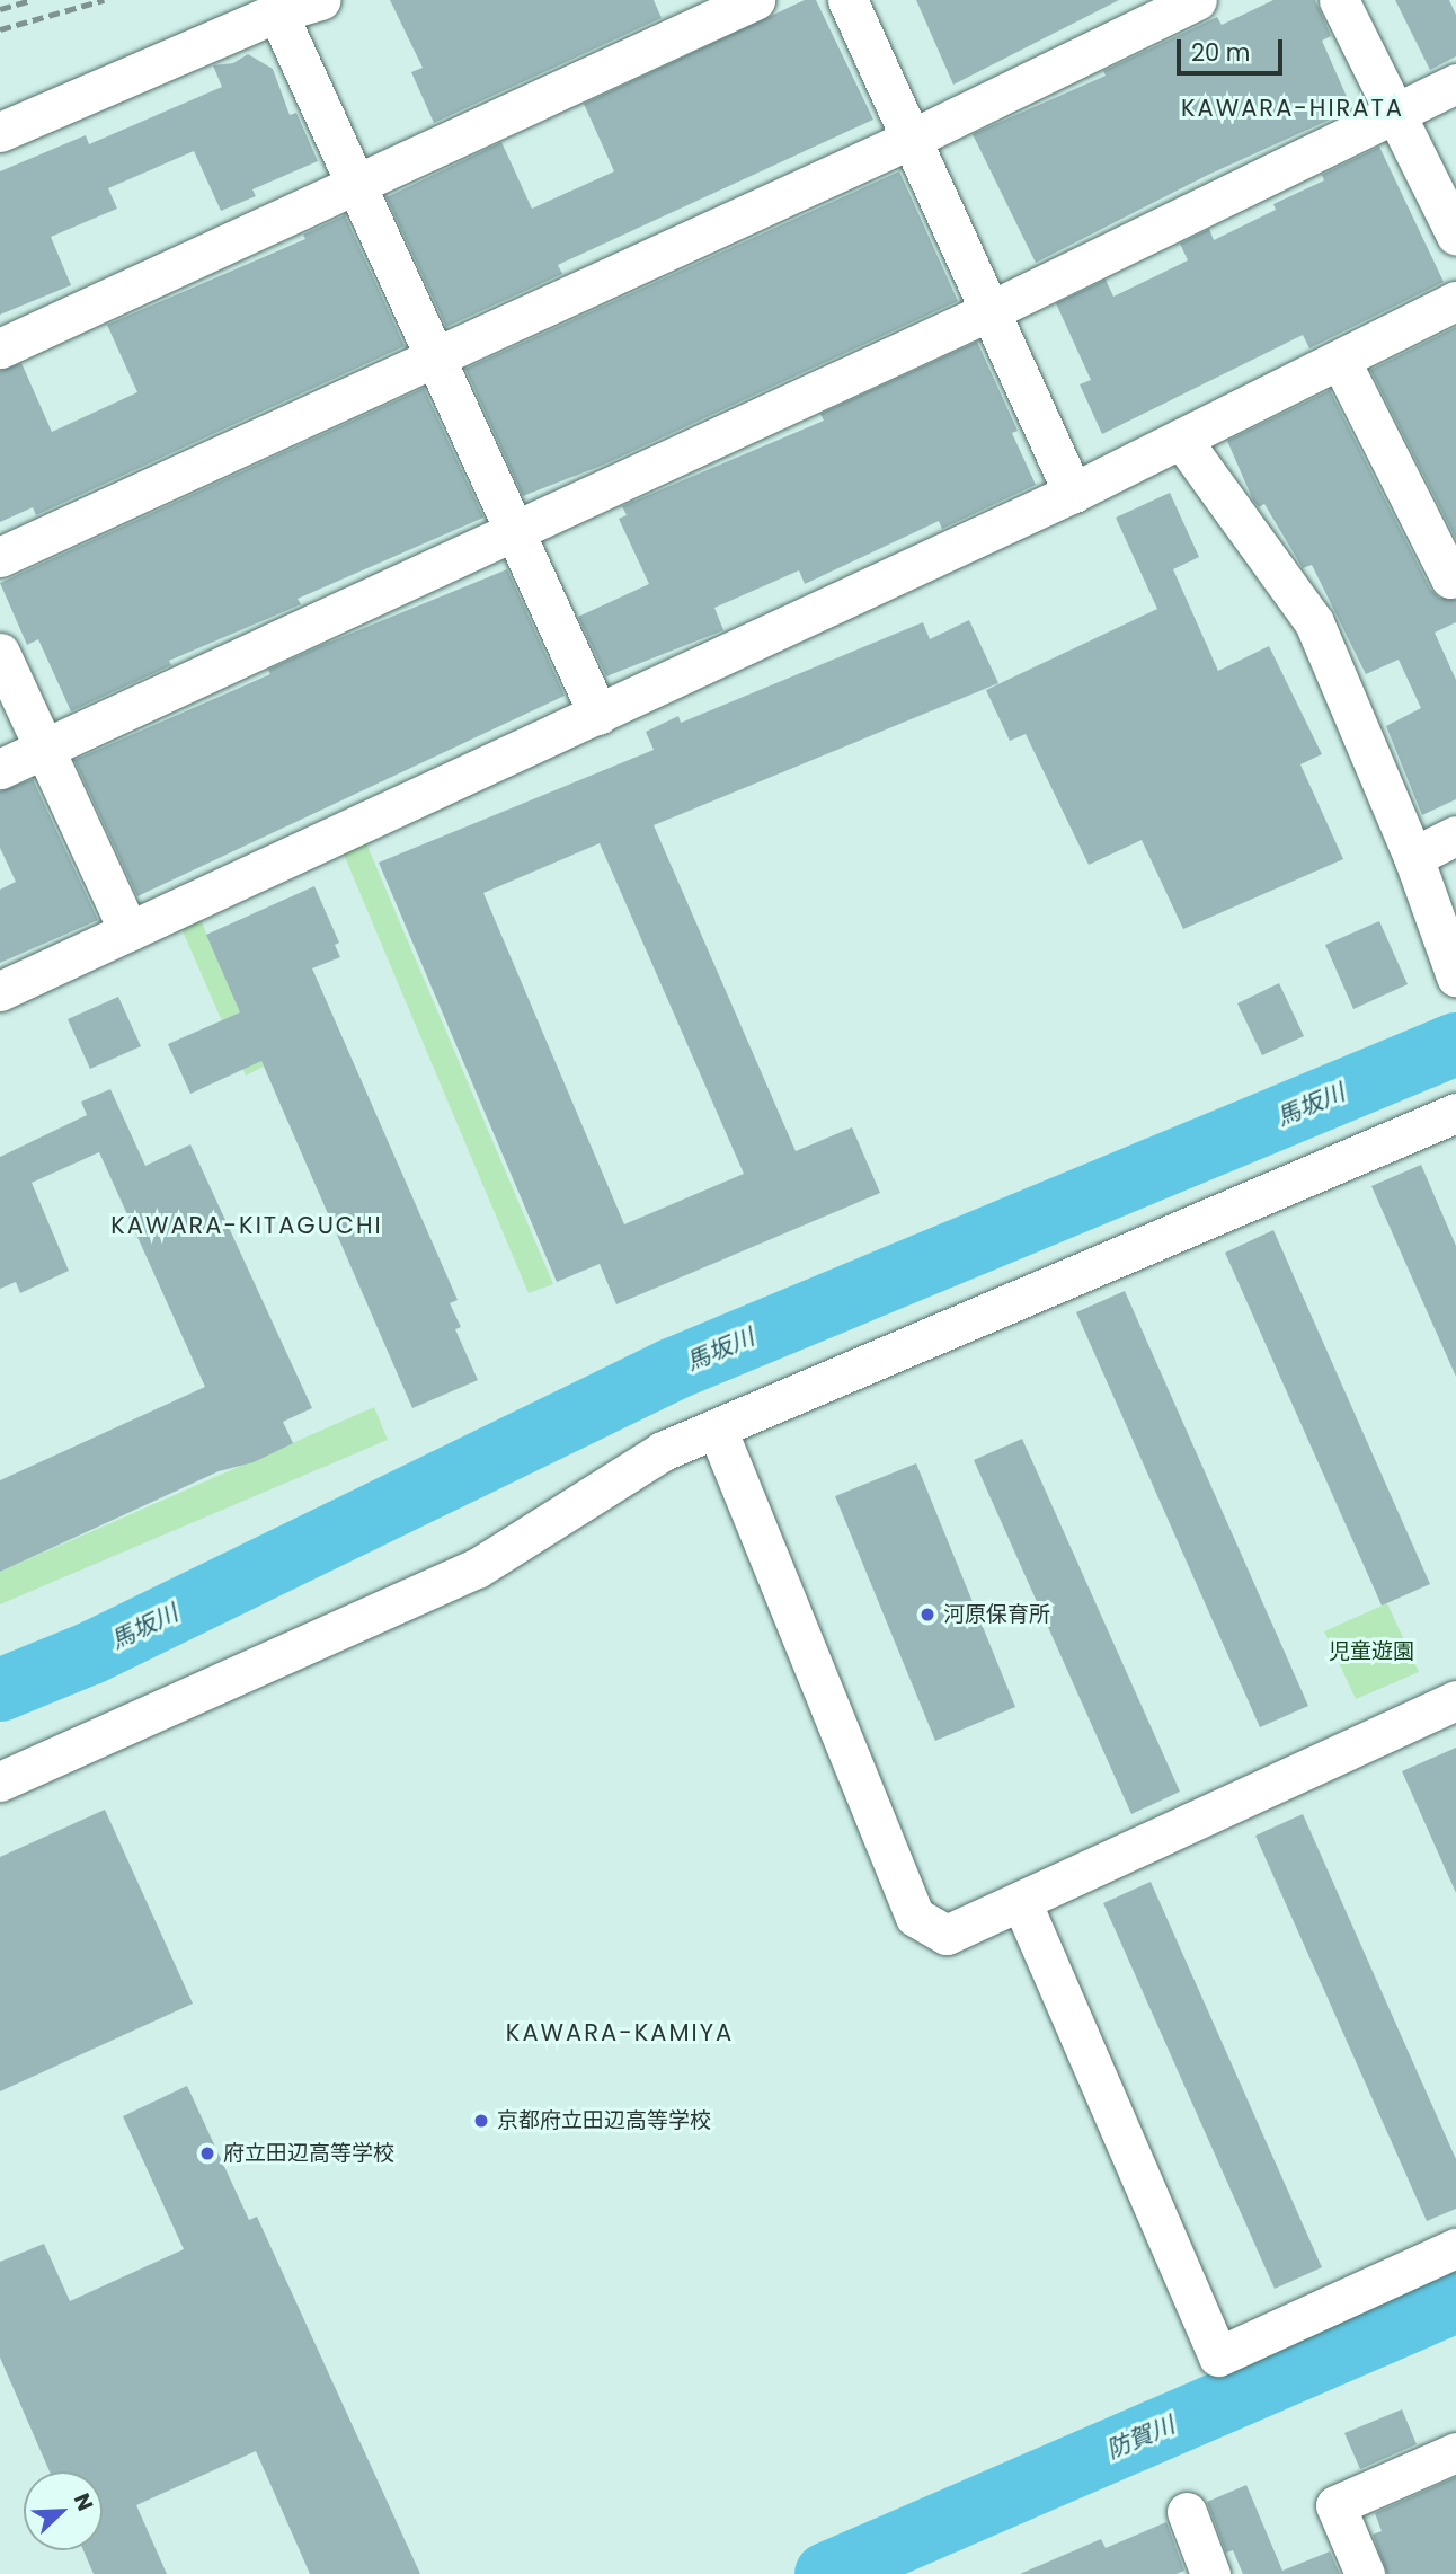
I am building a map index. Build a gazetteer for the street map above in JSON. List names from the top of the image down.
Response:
{
  "districts": ["KAWARA-HIRATA", "KAWARA-KITAGUCHI", "KAWARA-KAMIYA"],
  "water": ["馬坂川", "防賀川"],
  "parks": ["児童遊園"],
  "places": ["河原保育所", "京都府立田辺高等学校", "府立田辺高等学校"],
  "scale_bar": "20 m",
  "north": "top right"
}
